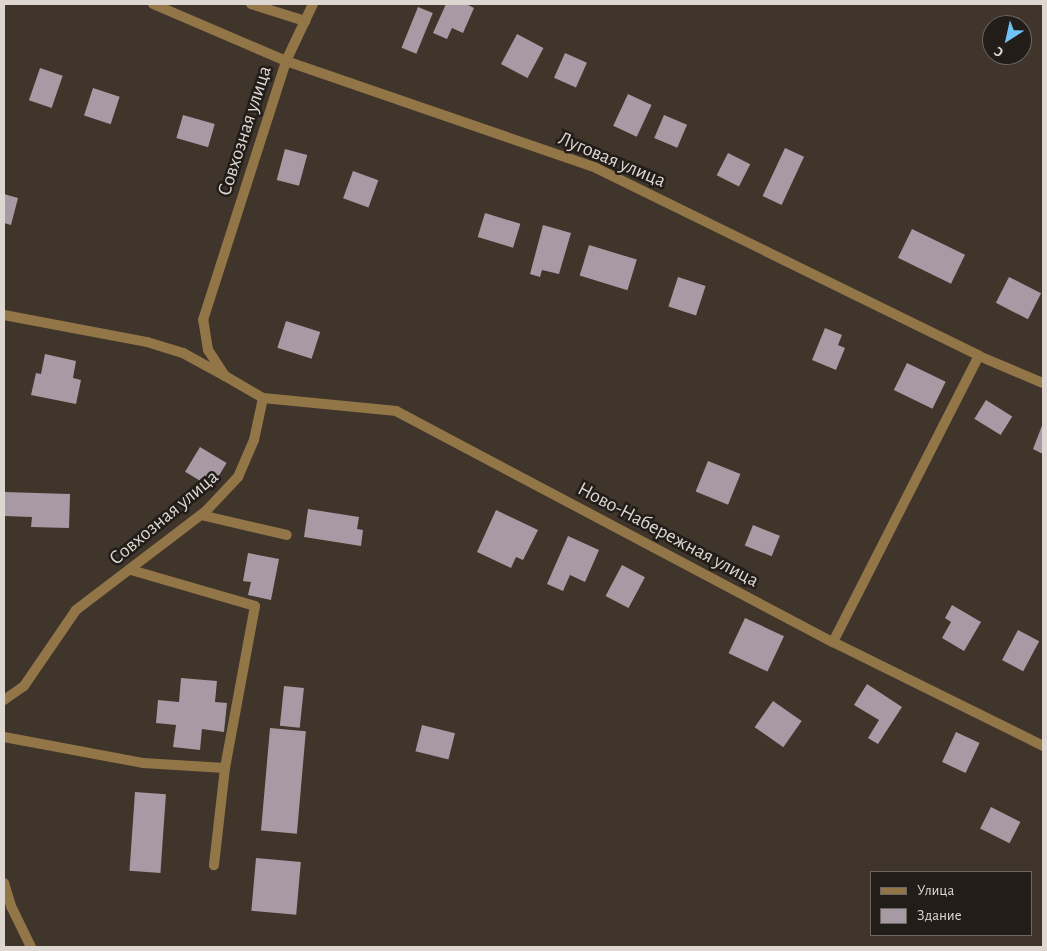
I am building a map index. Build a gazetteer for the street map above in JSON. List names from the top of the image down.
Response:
{
  "streets": {
    "street": ["Совхозная улица", "Луговая улица", "Ново-Набережная улица"]
  },
  "crossings": [
    ["Совхозная улица", "Луговая улица"],
    ["Совхозная улица", "Ново-Набережная улица"]
  ],
  "legend": ["Улица", "Здание"],
  "north": "bottom left"
}
